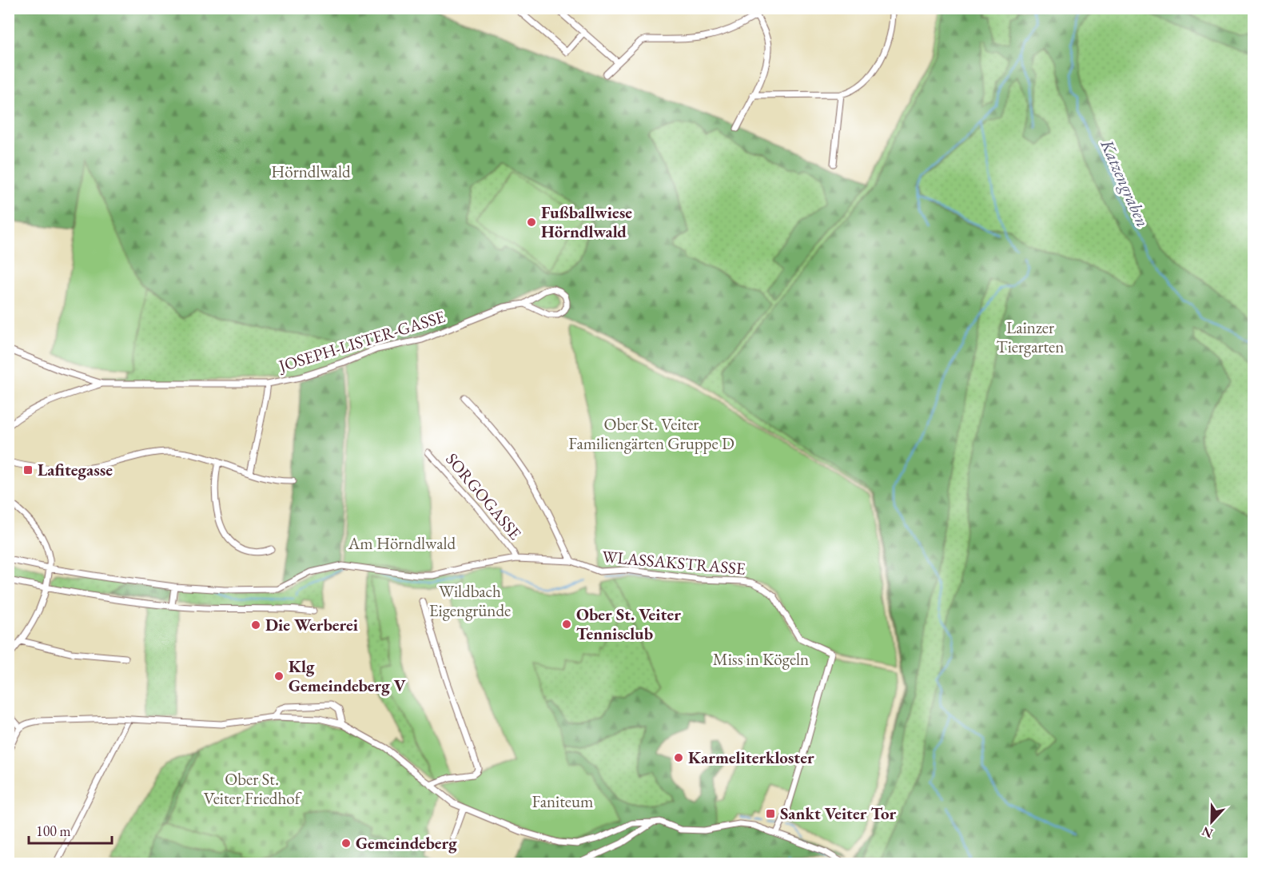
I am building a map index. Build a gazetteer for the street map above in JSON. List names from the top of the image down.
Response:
{
  "streets": {
    "street": ["JOSEPH-LISTER-GASSE", "SORGOGASSE", "WLASSAKSTRASSE"]
  },
  "crossings": [
    ["SORGOGASSE", "WLASSAKSTRASSE"]
  ],
  "water": ["Katzengraben"],
  "parks": [
    "Hörndlwald",
    "Lainzer Tiergarten",
    "Ober St. Veiter Familiengärten Gruppe D",
    "Am Hörndlwald",
    "Wildbach Eigengründe",
    "Miss in Kögeln",
    "Ober St. Veiter Friedhof",
    "Faniteum"
  ],
  "places": {
    "other": [
      "Fußballwiese Hörndlwald",
      "Ober St. Veiter Tennisclub",
      "Die Werberei",
      "Klg Gemeindeberg V",
      "Karmeliterkloster",
      "Gemeindeberg"
    ],
    "transit": ["Lafitegasse", "Sankt Veiter Tor"]
  },
  "scale_bar": "100 m",
  "north": "bottom"
}
